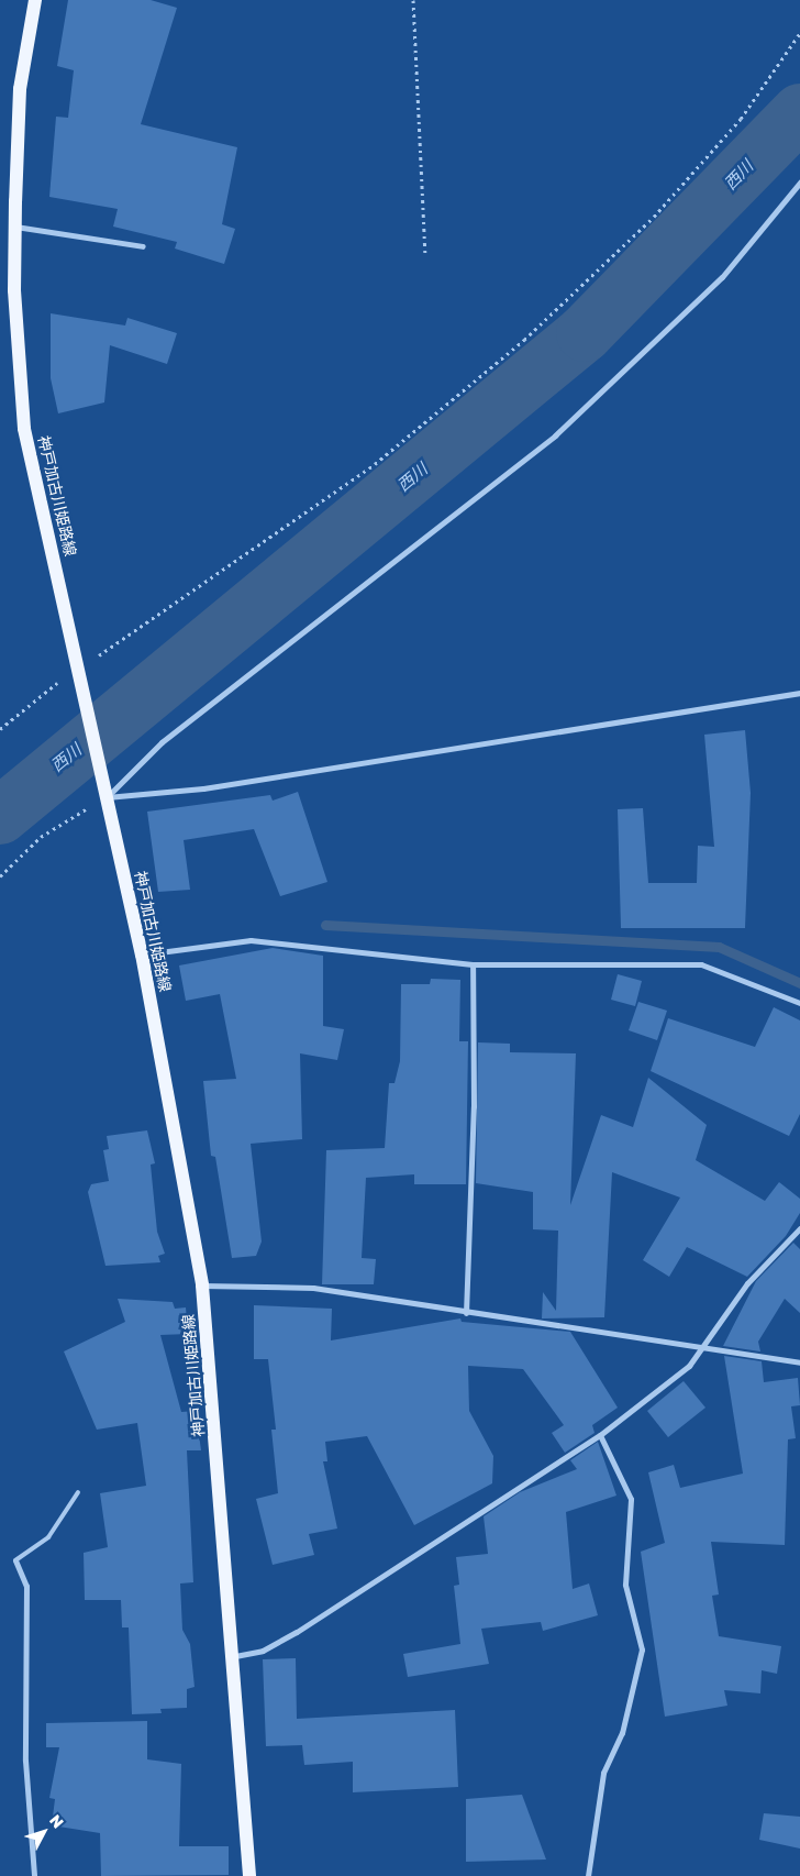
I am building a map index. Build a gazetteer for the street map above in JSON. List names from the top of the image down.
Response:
{
  "streets": {
    "main road": ["神戸加古川姫路線"]
  },
  "water": ["西川"],
  "north": "top right"
}
